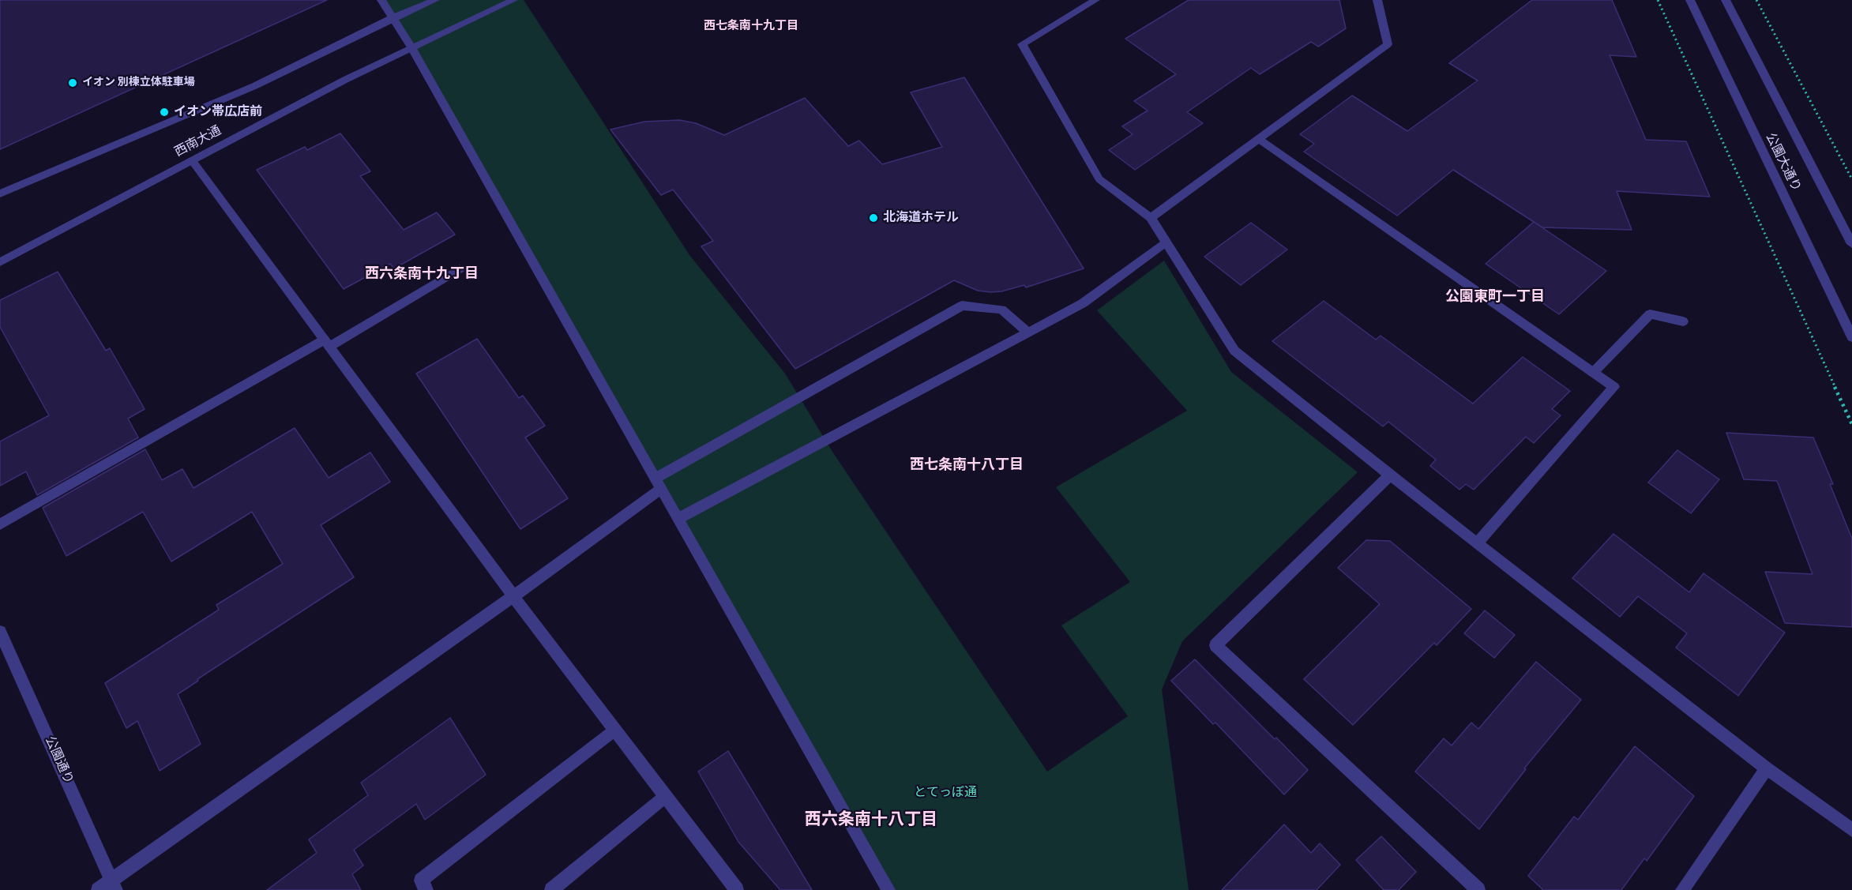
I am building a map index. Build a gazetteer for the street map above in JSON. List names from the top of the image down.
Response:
{
  "streets": {
    "street": ["西南大通", "公園大通り", "公園通り"]
  },
  "districts": [
    "西七条南十九丁目",
    "西六条南十九丁目",
    "公園東町一丁目",
    "西七条南十八丁目",
    "西六条南十八丁目"
  ],
  "parks": ["とてっぽ通"],
  "places": ["イオン 別棟立体駐車場", "イオン帯広店前", "北海道ホテル"]
}
